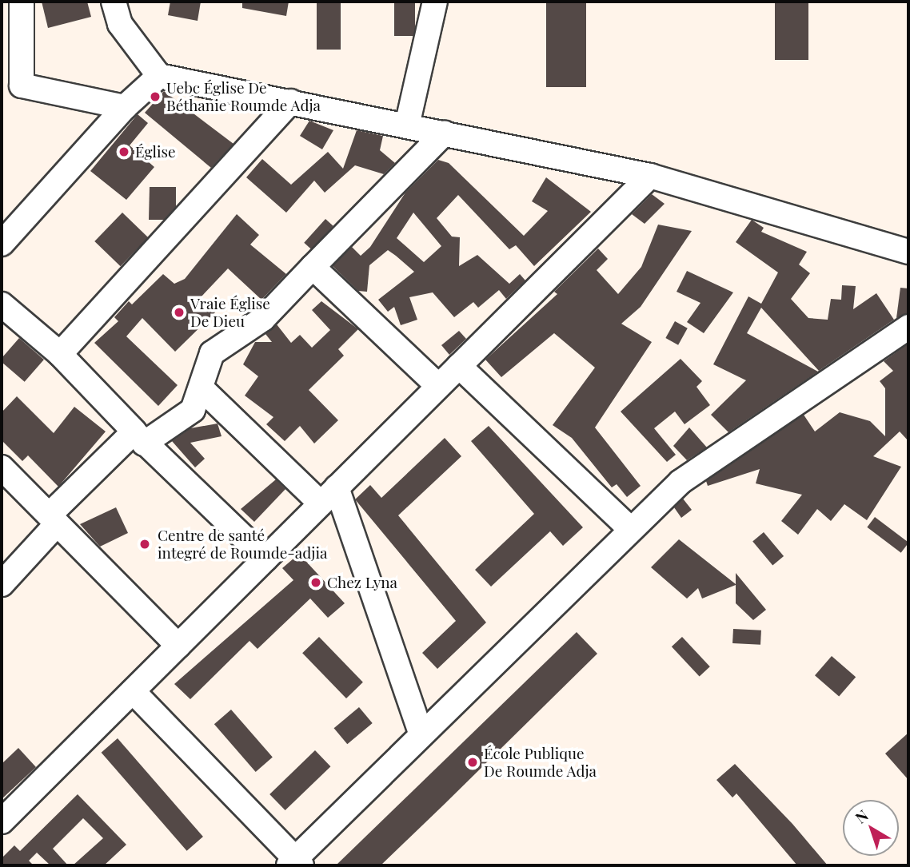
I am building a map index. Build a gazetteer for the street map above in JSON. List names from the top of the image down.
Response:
{
  "places": [
    "Uebc Église De Béthanie Roumde Adja",
    "Église",
    "Vraie Église De Dieu",
    "Centre de santé integré de Roumde-adjia",
    "Chez Lyna",
    "École Publique De Roumde Adja"
  ],
  "north": "top left"
}
